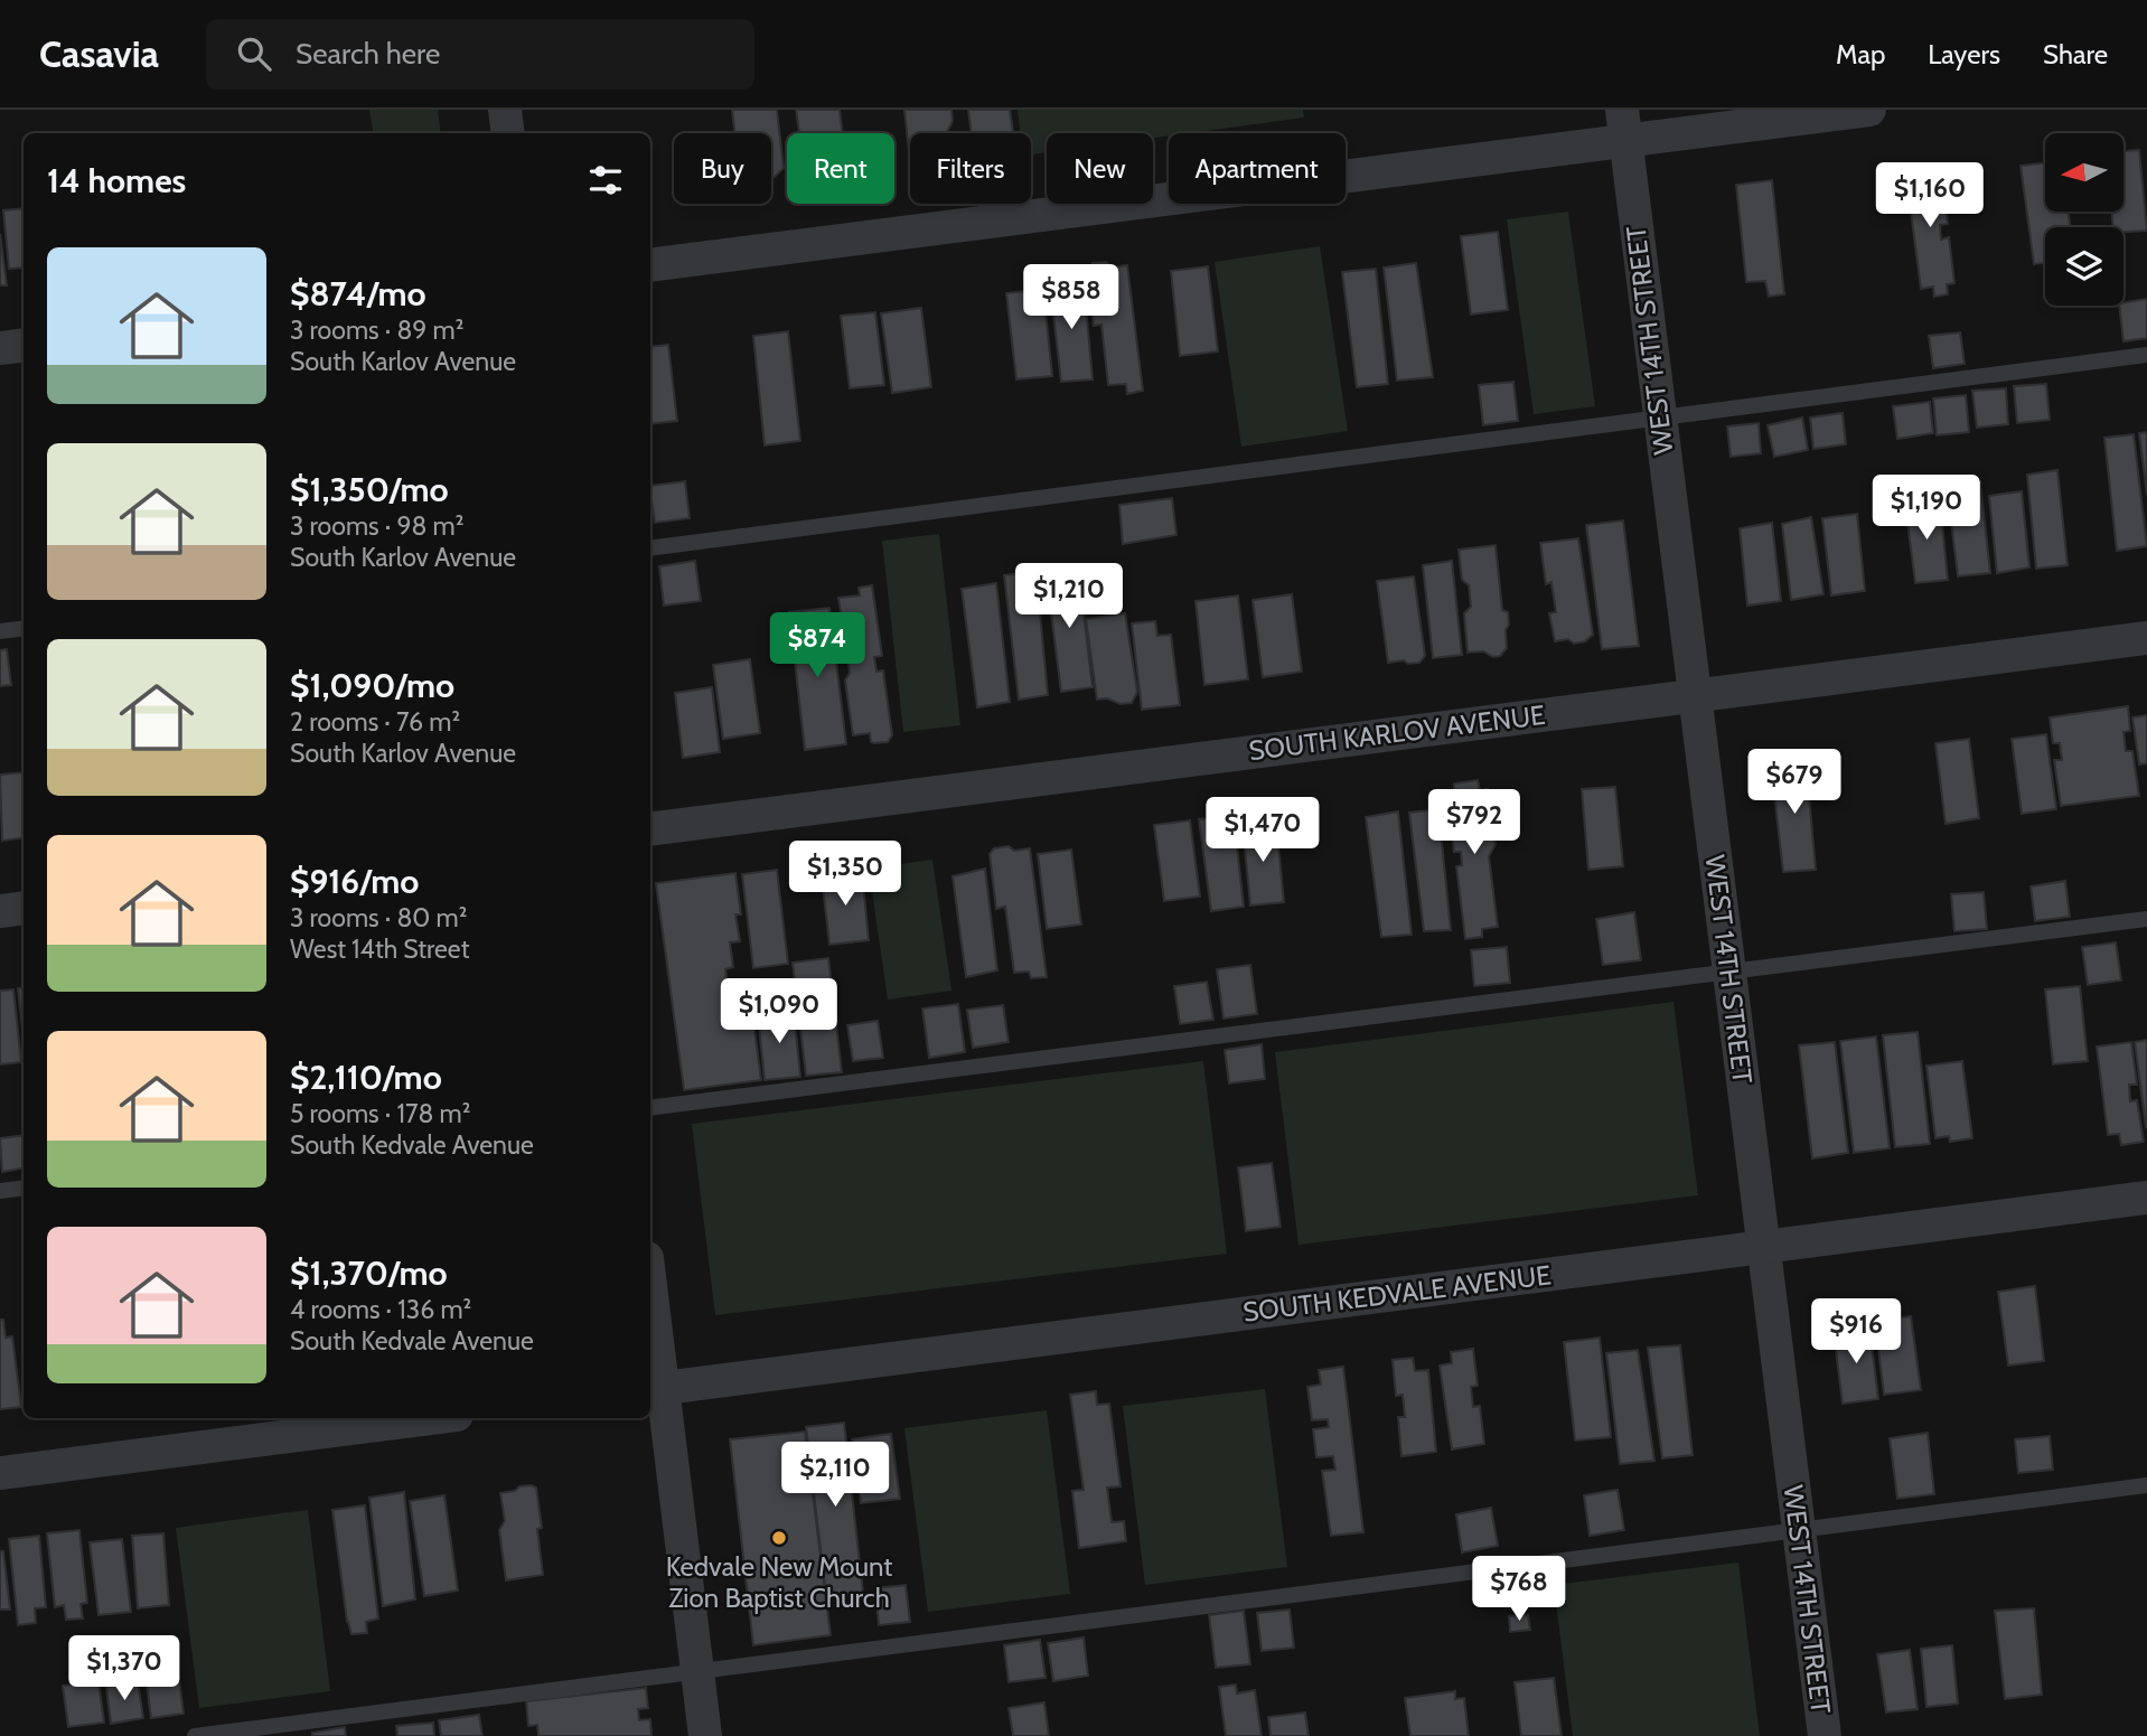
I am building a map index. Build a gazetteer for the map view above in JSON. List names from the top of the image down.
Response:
{
  "streets": {
    "street": ["WEST 14TH STREET", "SOUTH KARLOV AVENUE", "SOUTH KEDVALE AVENUE"]
  },
  "crossings": [
    ["WEST 14TH STREET", "SOUTH KARLOV AVENUE"],
    ["WEST 14TH STREET", "SOUTH KEDVALE AVENUE"]
  ],
  "places": ["Kedvale New Mount Zion Baptist Church"],
  "north": "left",
  "page": {
    "header": "Casavia",
    "search": "Search here",
    "nav": ["Map", "Layers", "Share"],
    "chip": [
      "Buy",
      "Rent",
      "Filters",
      "New",
      "Apartment"
    ],
    "heading": "14 homes",
    "price": [
      "$1,160",
      "$858",
      "$1,190",
      "$1,210",
      "$874",
      "$679",
      "$792",
      "$1,470",
      "$1,350",
      "$1,090",
      "$916",
      "$2,110",
      "$768",
      "$1,370"
    ],
    "list": [
      {
        "name": "$874/mo",
        "note": "3 rooms · 89 m² · South Karlov Avenue"
      },
      {
        "name": "$1,350/mo",
        "note": "3 rooms · 98 m² · South Karlov Avenue"
      },
      {
        "name": "$1,090/mo",
        "note": "2 rooms · 76 m² · South Karlov Avenue"
      },
      {
        "name": "$916/mo",
        "note": "3 rooms · 80 m² · West 14th Street"
      },
      {
        "name": "$2,110/mo",
        "note": "5 rooms · 178 m² · South Kedvale Avenue"
      },
      {
        "name": "$1,370/mo",
        "note": "4 rooms · 136 m² · South Kedvale Avenue"
      }
    ]
  }
}
